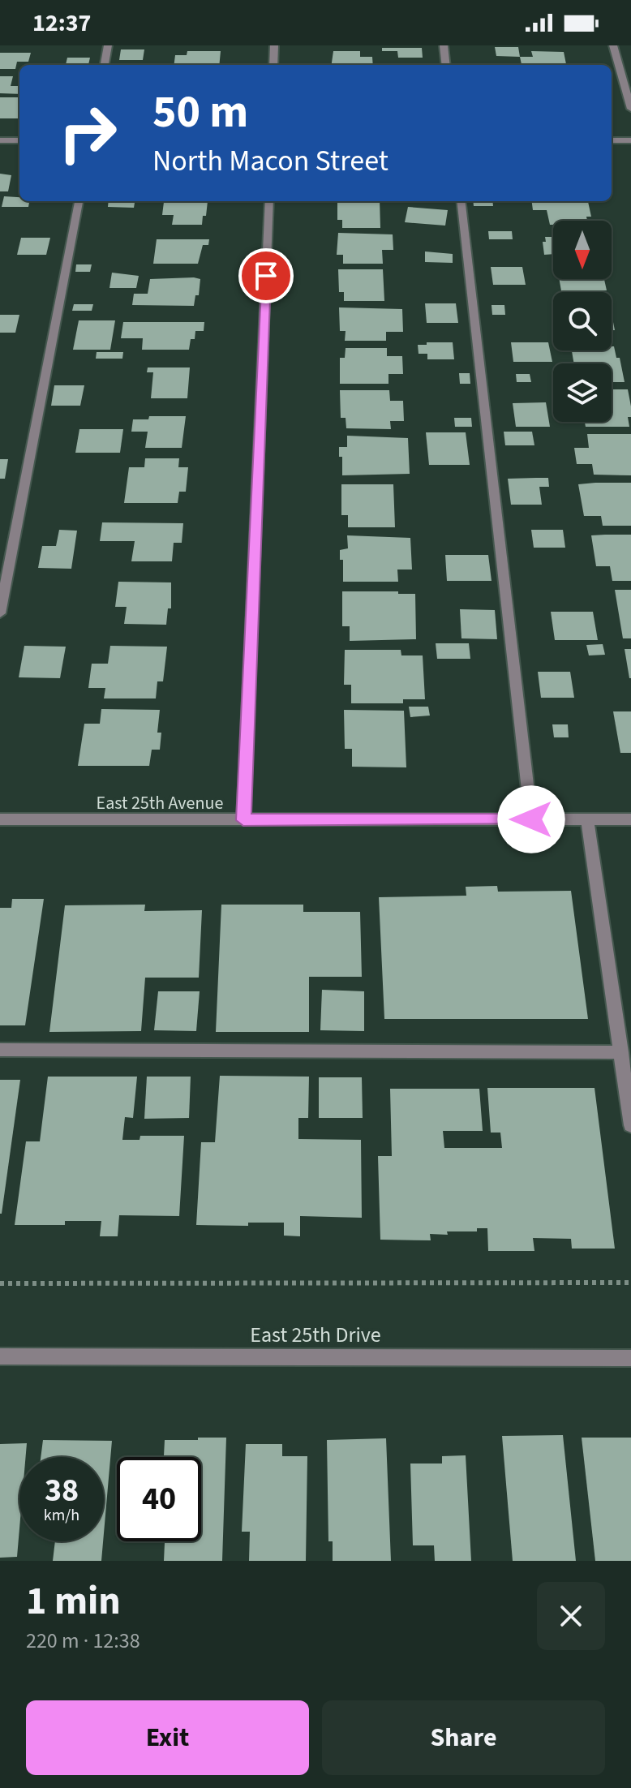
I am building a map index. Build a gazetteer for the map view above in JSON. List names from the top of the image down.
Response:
{
  "streets": {
    "street": ["East 25th Avenue", "East 25th Drive"]
  },
  "north": "bottom",
  "page": {
    "status": "12:37",
    "turn": ["50 m", "North Macon Street"],
    "speed": "38 km/h",
    "limit": "40",
    "heading": ["1 min", "220 m · 12:38"],
    "buttons": ["Exit", "Share"]
  }
}
